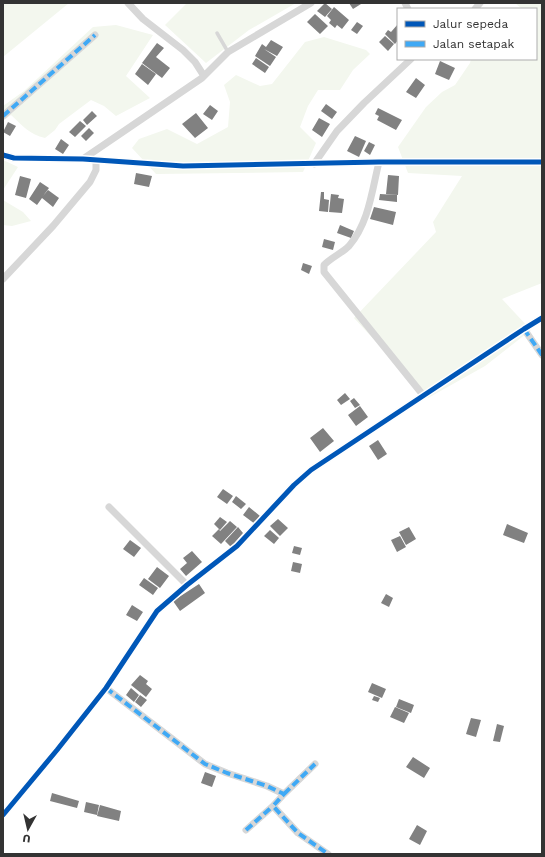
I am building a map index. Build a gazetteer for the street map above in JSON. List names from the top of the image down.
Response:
{
  "legend": ["Jalur sepeda", "Jalan setapak"],
  "north": "bottom"
}
